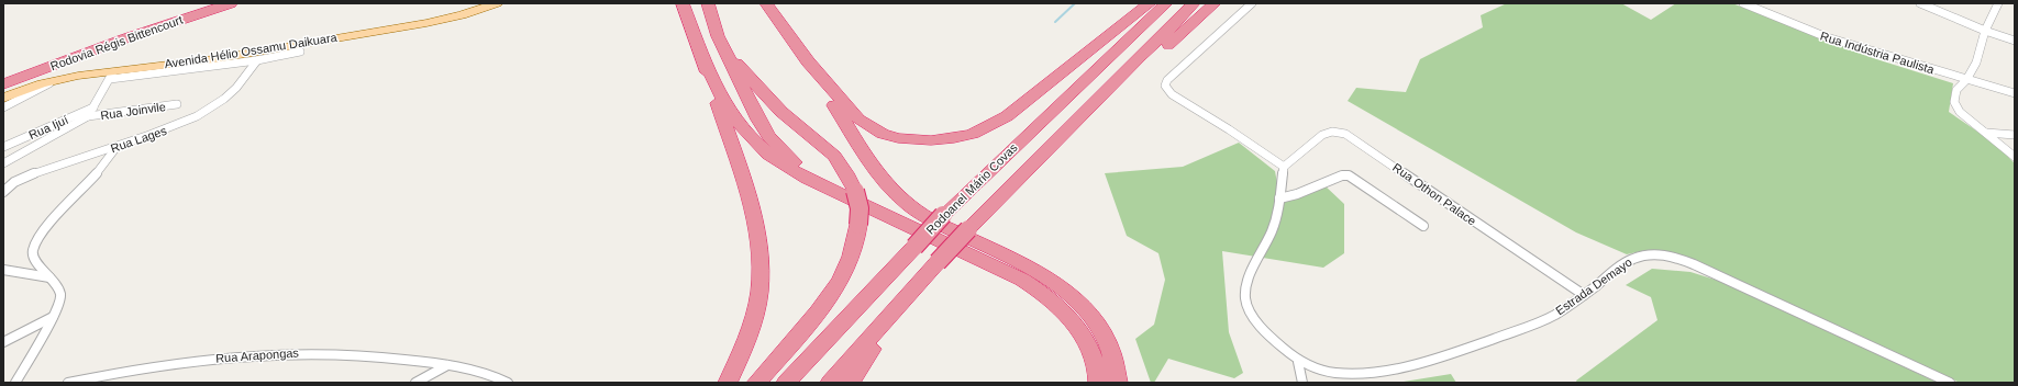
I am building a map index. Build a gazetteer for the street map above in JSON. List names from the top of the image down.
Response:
{
  "streets": {
    "highway": ["Rodovia Régis Bittencourt", "Rodoanel Mário Covas"],
    "main road": ["Avenida Hélio Ossamu Daikuara"],
    "street": [
      "Rua Indústria Paulista",
      "Rua Joinvile",
      "Rua Ijuí",
      "Rua Lages",
      "Rua Othon Palace",
      "Estrada Demayo",
      "Rua Arapongas"
    ]
  },
  "crossings": [
    ["Rodovia Régis Bittencourt", "Avenida Hélio Ossamu Daikuara"],
    ["Rua Othon Palace", "Estrada Demayo"]
  ]
}
